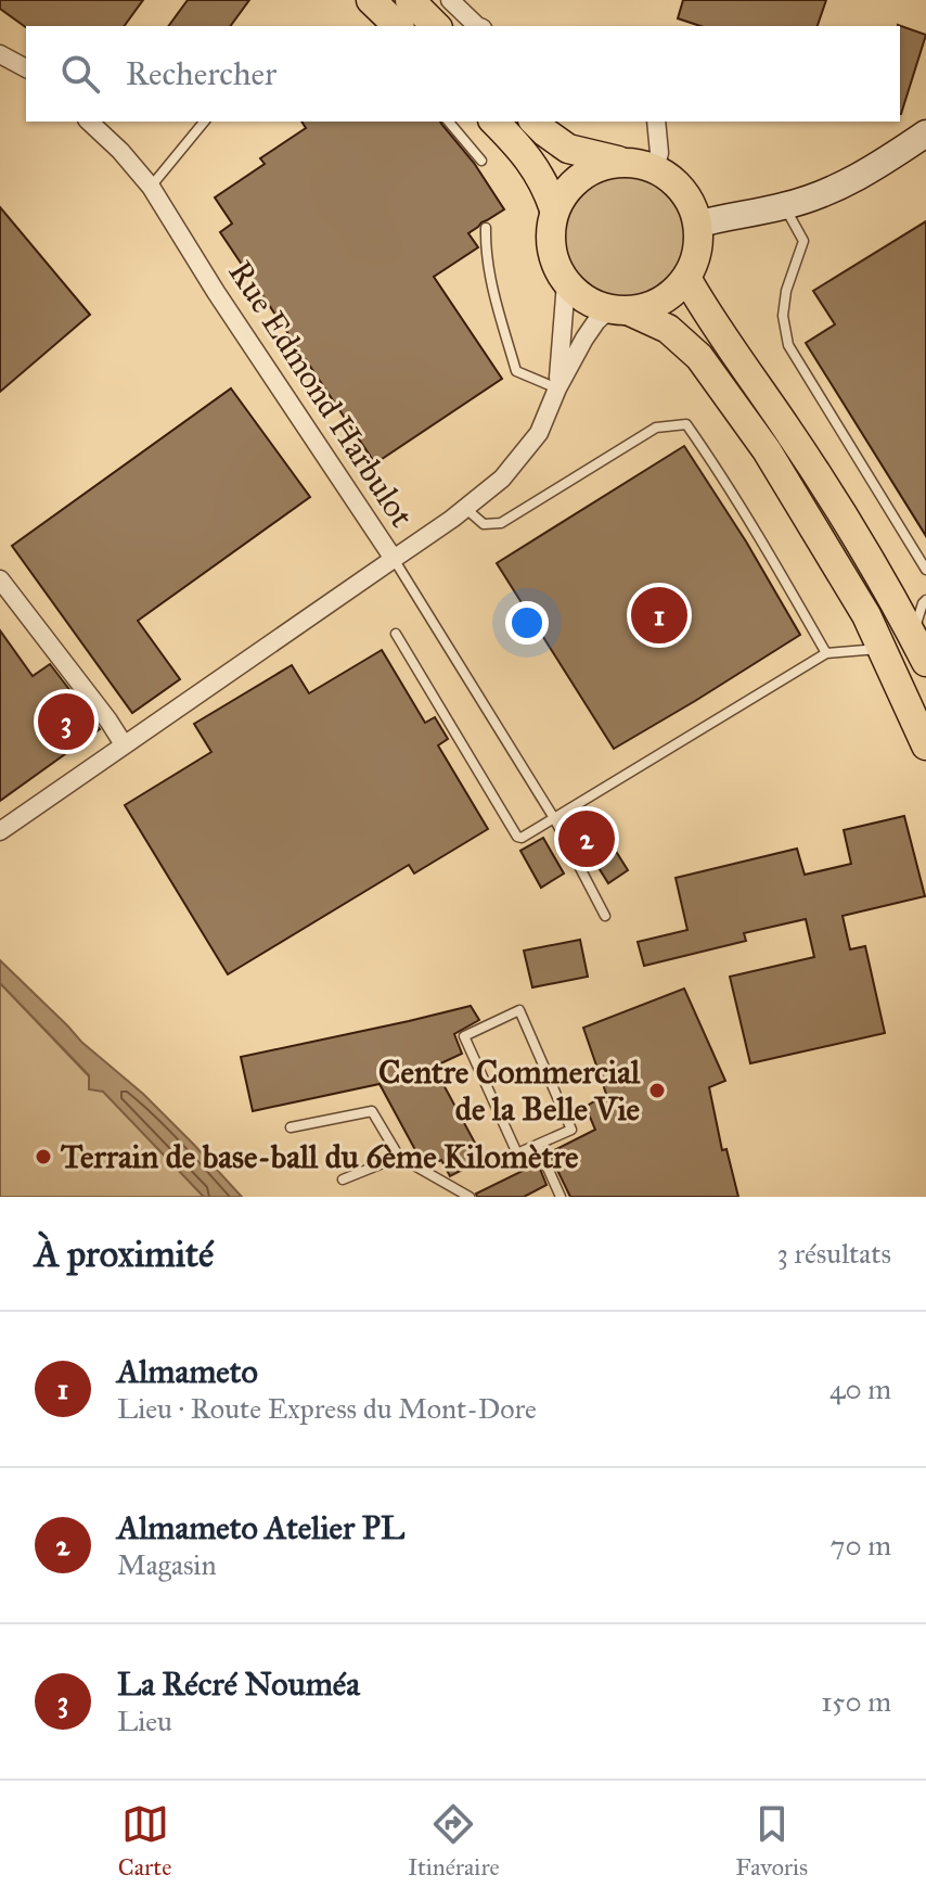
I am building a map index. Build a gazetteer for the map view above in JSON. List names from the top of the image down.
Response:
{
  "streets": {
    "street": ["Rue Edmond Harbulot"]
  },
  "places": ["Centre Commercial de la Belle Vie", "Terrain de base-ball du 6ème Kilomètre"],
  "page": {
    "search": "Rechercher",
    "pins": ["1", "3", "2"],
    "heading": ["À proximité", "3 résultats"],
    "list": [
      {
        "mark": "1",
        "name": "Almameto",
        "note": "Lieu · Route Express du Mont-Dore",
        "value": "40 m"
      },
      {
        "mark": "2",
        "name": "Almameto Atelier PL",
        "note": "Magasin",
        "value": "70 m"
      },
      {
        "mark": "3",
        "name": "La Récré Nouméa",
        "note": "Lieu",
        "value": "150 m"
      }
    ],
    "nav": ["Carte", "Itinéraire", "Favoris"]
  }
}
